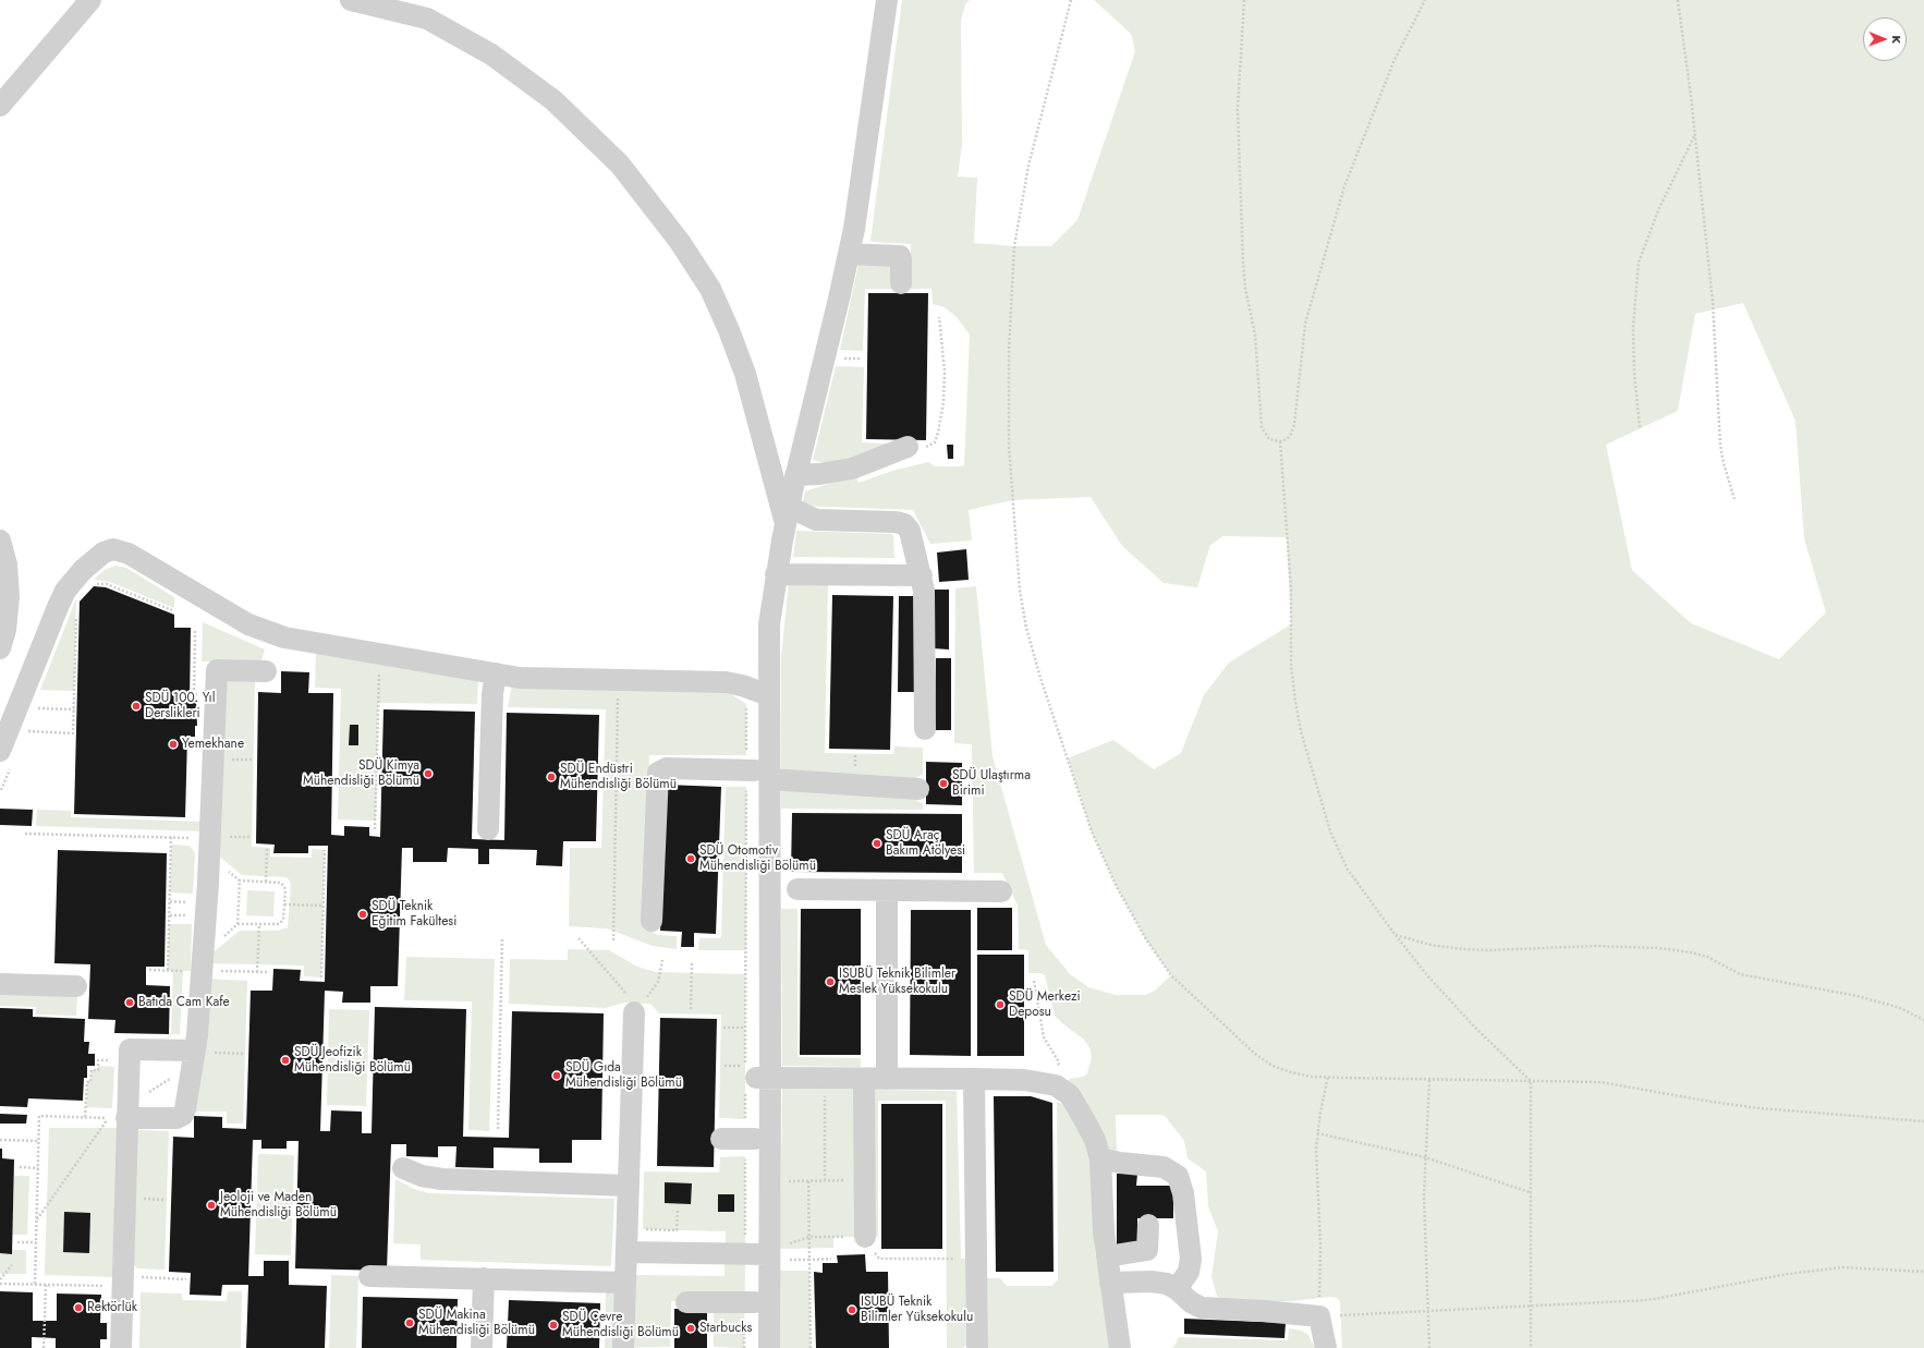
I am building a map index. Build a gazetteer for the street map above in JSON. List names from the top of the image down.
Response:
{
  "places": [
    "SDÜ 100. Yıl Derslikleri",
    "Yemekhane",
    "SDÜ Kimya Mühendisliği Bölümü",
    "SDÜ Endüstri Mühendisliği Bölümü",
    "SDÜ Ulaştırma Birimi",
    "SDÜ Araç Bakım Atölyesi",
    "SDÜ Otomotiv Mühendisliği Bölümü",
    "SDÜ Teknik Eğitim Fakültesi",
    "ISUBÜ Teknik Bilimler Meslek Yüksekokulu",
    "Batıda Cam Kafe",
    "SDÜ Merkezi Deposu",
    "SDÜ Jeofizik Mühendisliği Bölümü",
    "SDÜ Gıda Mühendisliği Bölümü",
    "Jeoloji ve Maden Mühendisliği Bölümü",
    "Rektörlük",
    "ISUBÜ Teknik Bilimler Yüksekokulu",
    "SDÜ Makina Mühendisliği Bölümü",
    "SDÜ Çevre Mühendisliği Bölümü",
    "Starbucks"
  ],
  "north": "right"
}
